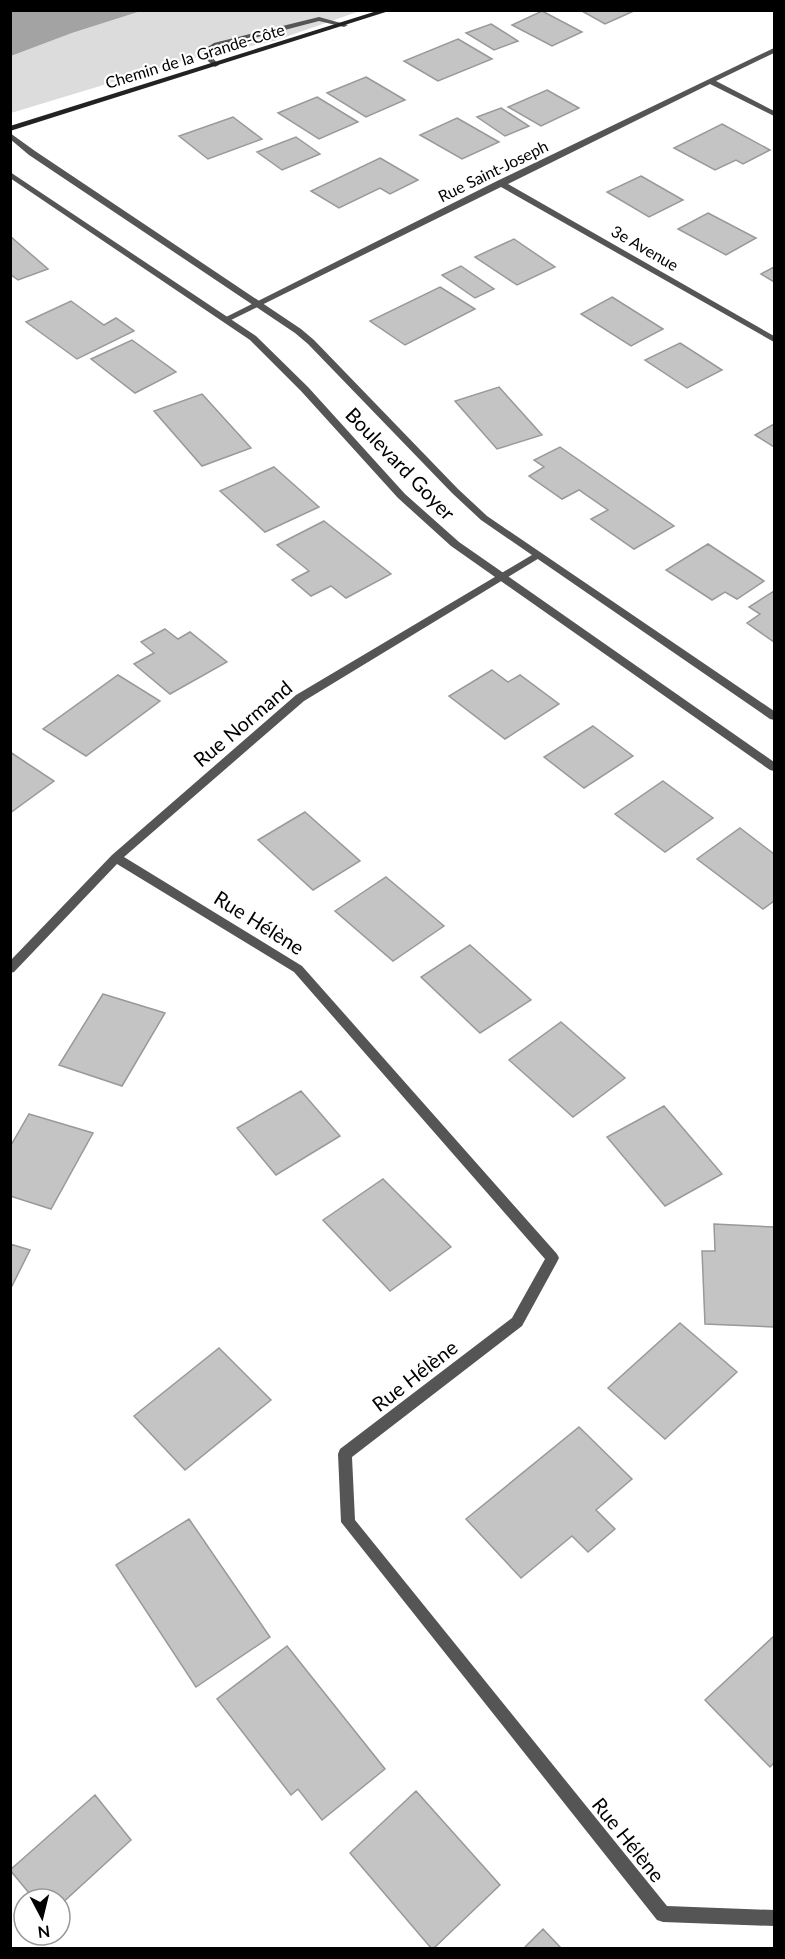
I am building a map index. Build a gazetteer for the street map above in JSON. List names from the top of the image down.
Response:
{
  "streets": {
    "main road": ["Chemin de la Grande-Côte"],
    "street": [
      "Rue Saint-Joseph",
      "3e Avenue",
      "Boulevard Goyer",
      "Rue Normand",
      "Rue Hélène"
    ]
  },
  "crossings": [
    ["Rue Saint-Joseph", "3e Avenue"],
    ["Rue Saint-Joseph", "Boulevard Goyer"],
    ["Boulevard Goyer", "Rue Normand"],
    ["Rue Normand", "Rue Hélène"]
  ],
  "north": "bottom"
}
